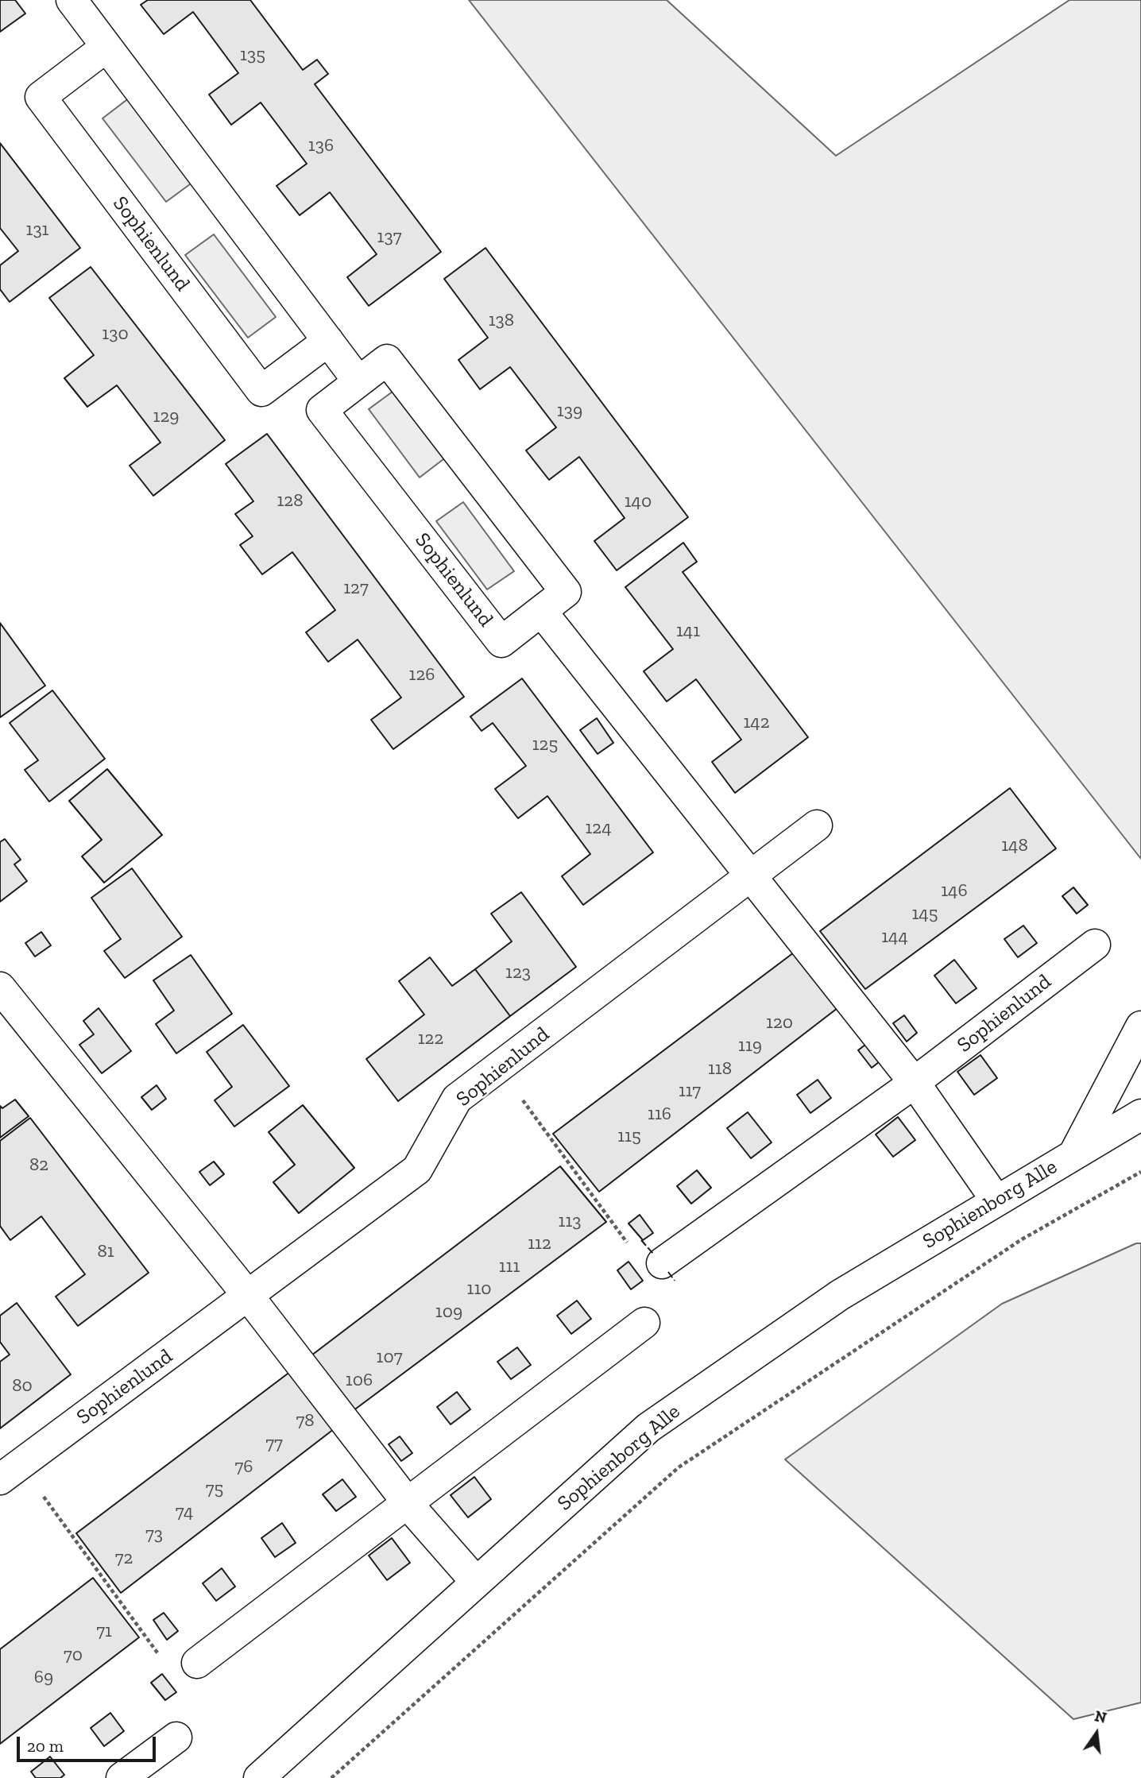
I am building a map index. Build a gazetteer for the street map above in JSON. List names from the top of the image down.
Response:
{
  "streets": {
    "street": ["Sophienlund", "Sophienborg Alle"]
  },
  "house_numbers": [
    "135",
    "136",
    "131",
    "137",
    "138",
    "130",
    "139",
    "129",
    "128",
    "140",
    "127",
    "141",
    "126",
    "142",
    "125",
    "124",
    "148",
    "146",
    "145",
    "144",
    "123",
    "120",
    "122",
    "119",
    "118",
    "117",
    "116",
    "115",
    "82",
    "113",
    "112",
    "81",
    "111",
    "110",
    "109",
    "107",
    "106",
    "80",
    "78",
    "77",
    "76",
    "75",
    "74",
    "73",
    "72",
    "71",
    "70",
    "69"
  ],
  "scale_bar": "20 m",
  "north": "top"
}
